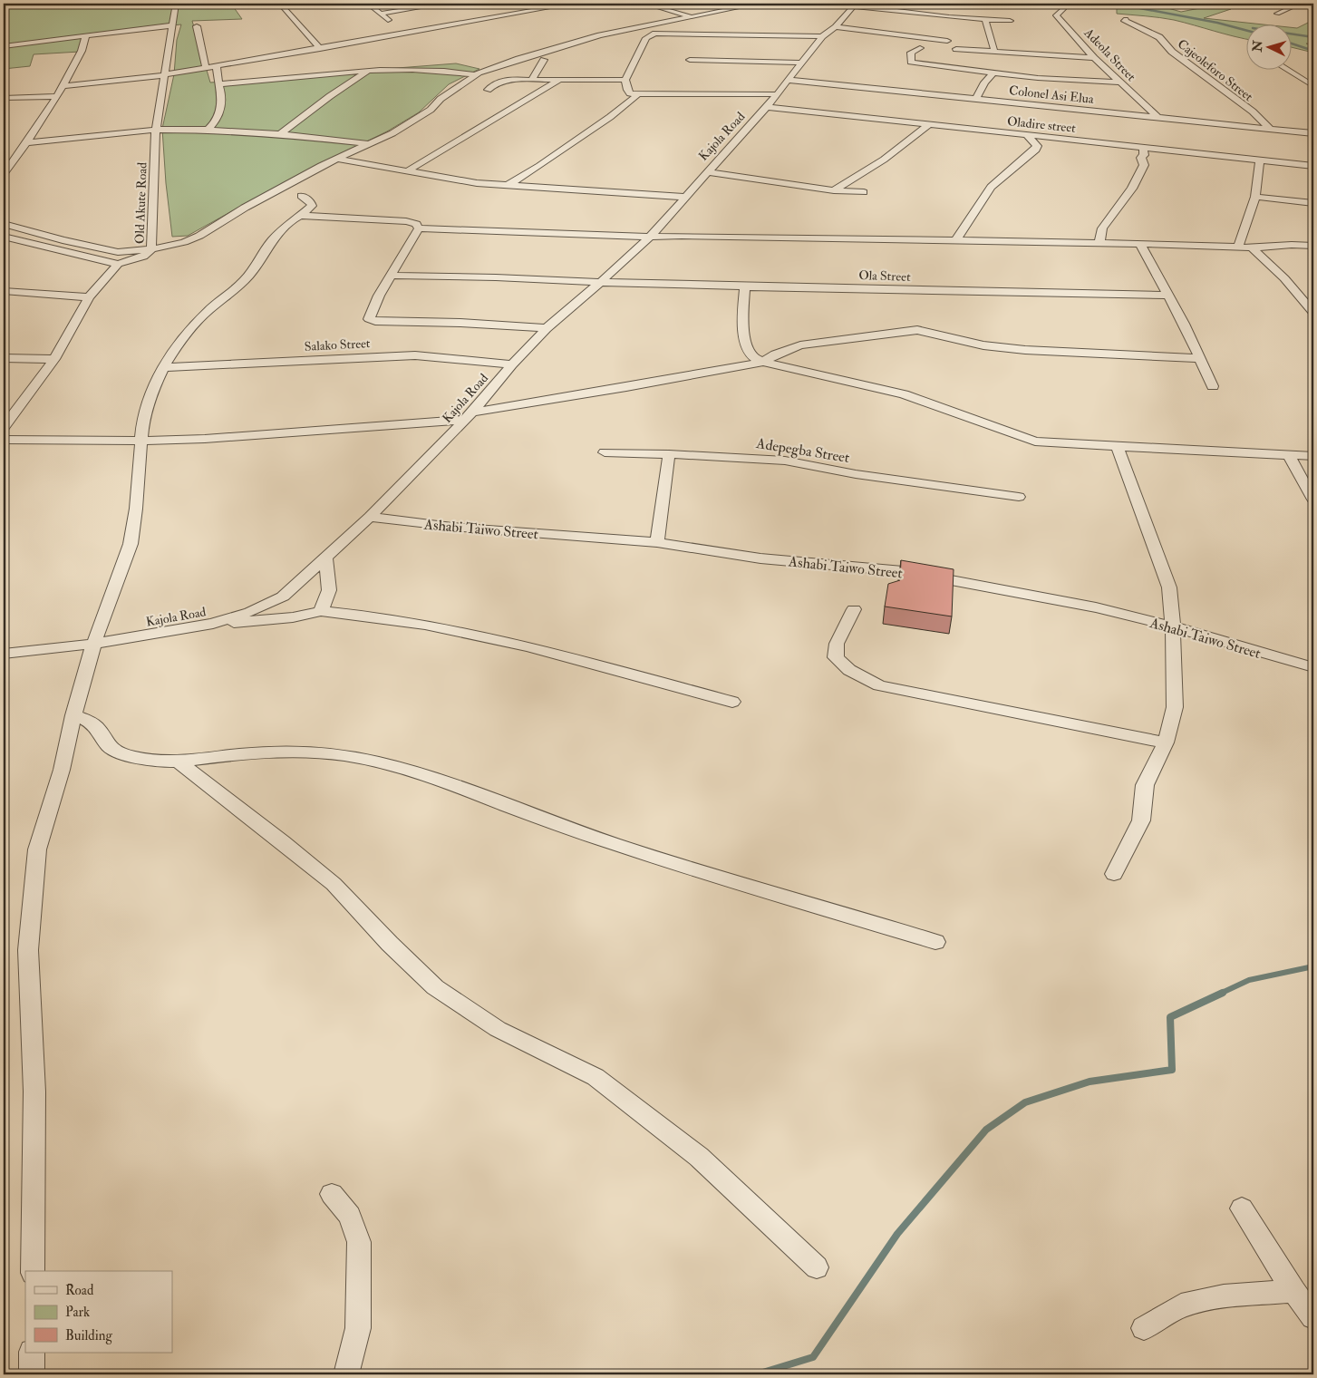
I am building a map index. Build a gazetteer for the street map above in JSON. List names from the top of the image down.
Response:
{
  "streets": {
    "street": [
      "Adeola Street",
      "Cajeoleforo Street",
      "Colonel Asi Elua",
      "Oladire street",
      "Kajola Road",
      "Old Akute Road",
      "Ola Street",
      "Salako Street",
      "Adepegba Street",
      "Ashabi Taiwo Street"
    ]
  },
  "crossings": [
    ["Adeola Street", "Colonel Asi Elua"],
    ["Cajeoleforo Street", "Colonel Asi Elua"],
    ["Colonel Asi Elua", "Kajola Road"],
    ["Oladire street", "Kajola Road"],
    ["Kajola Road", "Ola Street"],
    ["Kajola Road", "Salako Street"],
    ["Kajola Road", "Ashabi Taiwo Street"]
  ],
  "legend": ["Road", "Park", "Building"],
  "north": "left"
}
